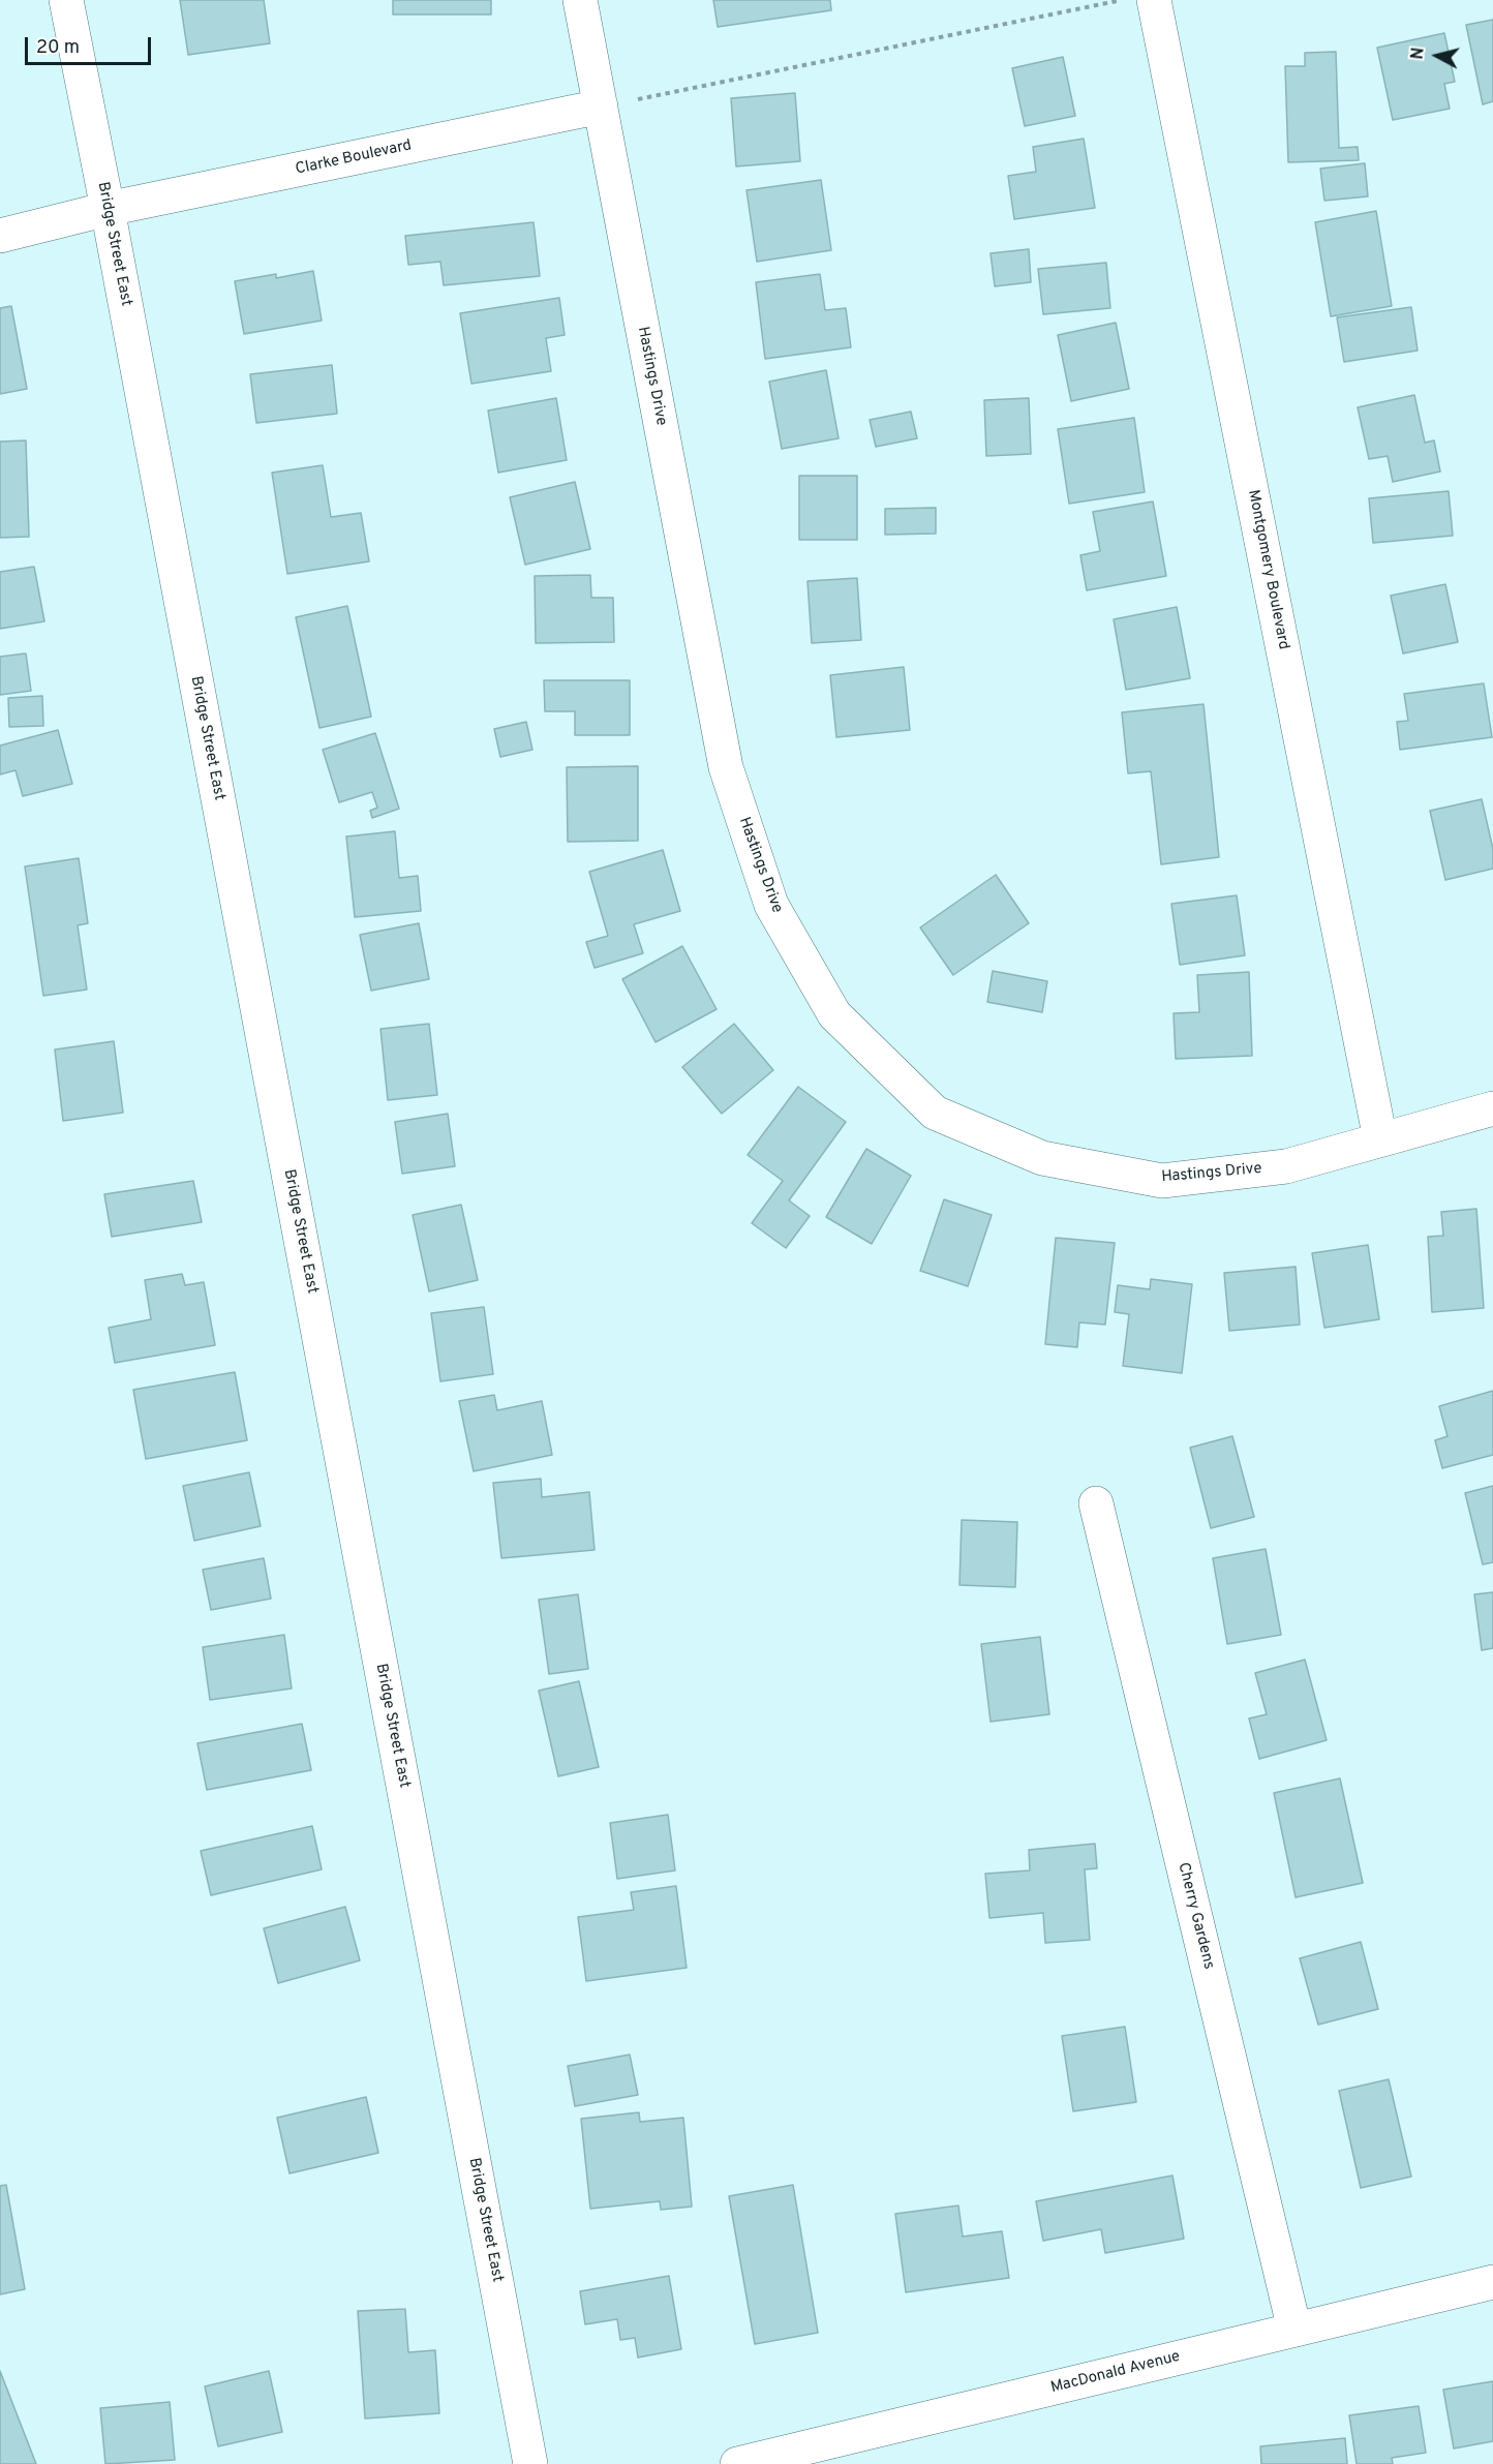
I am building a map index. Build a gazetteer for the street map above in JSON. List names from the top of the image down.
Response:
{
  "streets": {
    "street": [
      "Clarke Boulevard",
      "Bridge Street East",
      "Hastings Drive",
      "Montgomery Boulevard",
      "Cherry Gardens",
      "MacDonald Avenue"
    ]
  },
  "crossings": [
    ["Clarke Boulevard", "Bridge Street East"],
    ["Clarke Boulevard", "Hastings Drive"],
    ["Hastings Drive", "Montgomery Boulevard"],
    ["Cherry Gardens", "MacDonald Avenue"]
  ],
  "scale_bar": "20 m",
  "north": "left"
}
